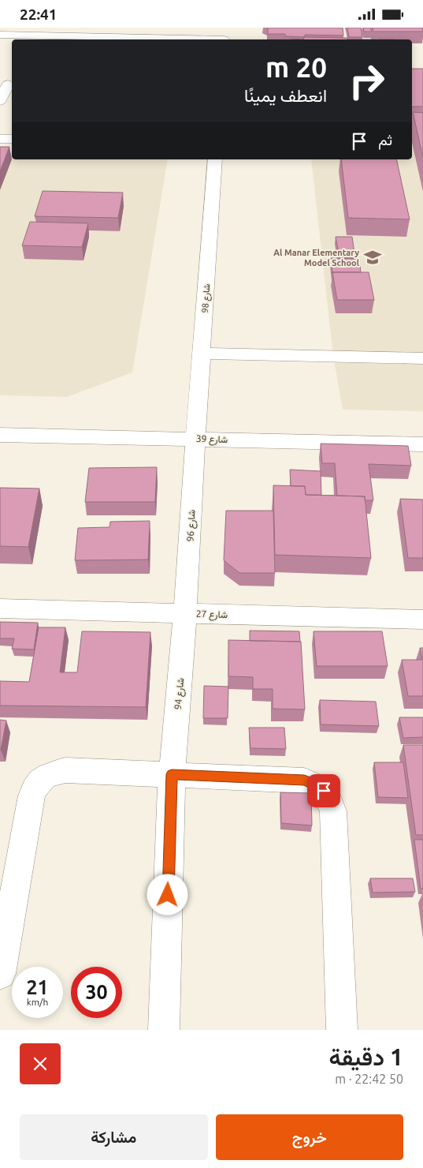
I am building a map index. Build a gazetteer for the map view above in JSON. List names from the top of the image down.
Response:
{
  "streets": {
    "street": [
      "شارع 98",
      "شارع 39",
      "شارع 96",
      "شارع 27",
      "شارع 94"
    ]
  },
  "crossings": [
    ["شارع 98", "شارع 39"],
    ["شارع 98", "شارع 96"],
    ["شارع 39", "شارع 96"],
    ["شارع 96", "شارع 27"],
    ["شارع 96", "شارع 94"],
    ["شارع 27", "شارع 94"]
  ],
  "places": {
    "school or university": ["Al Manar Elementary Model School"]
  },
  "page": {
    "status": "22:41",
    "turn": ["20 m", "انعطف يمينًا"],
    "then": "ثم",
    "speed": "21 km/h",
    "limit": "30",
    "heading": ["1 دقيقة", "50 m · 22:42"],
    "buttons": ["خروج", "مشاركة"]
  }
}
